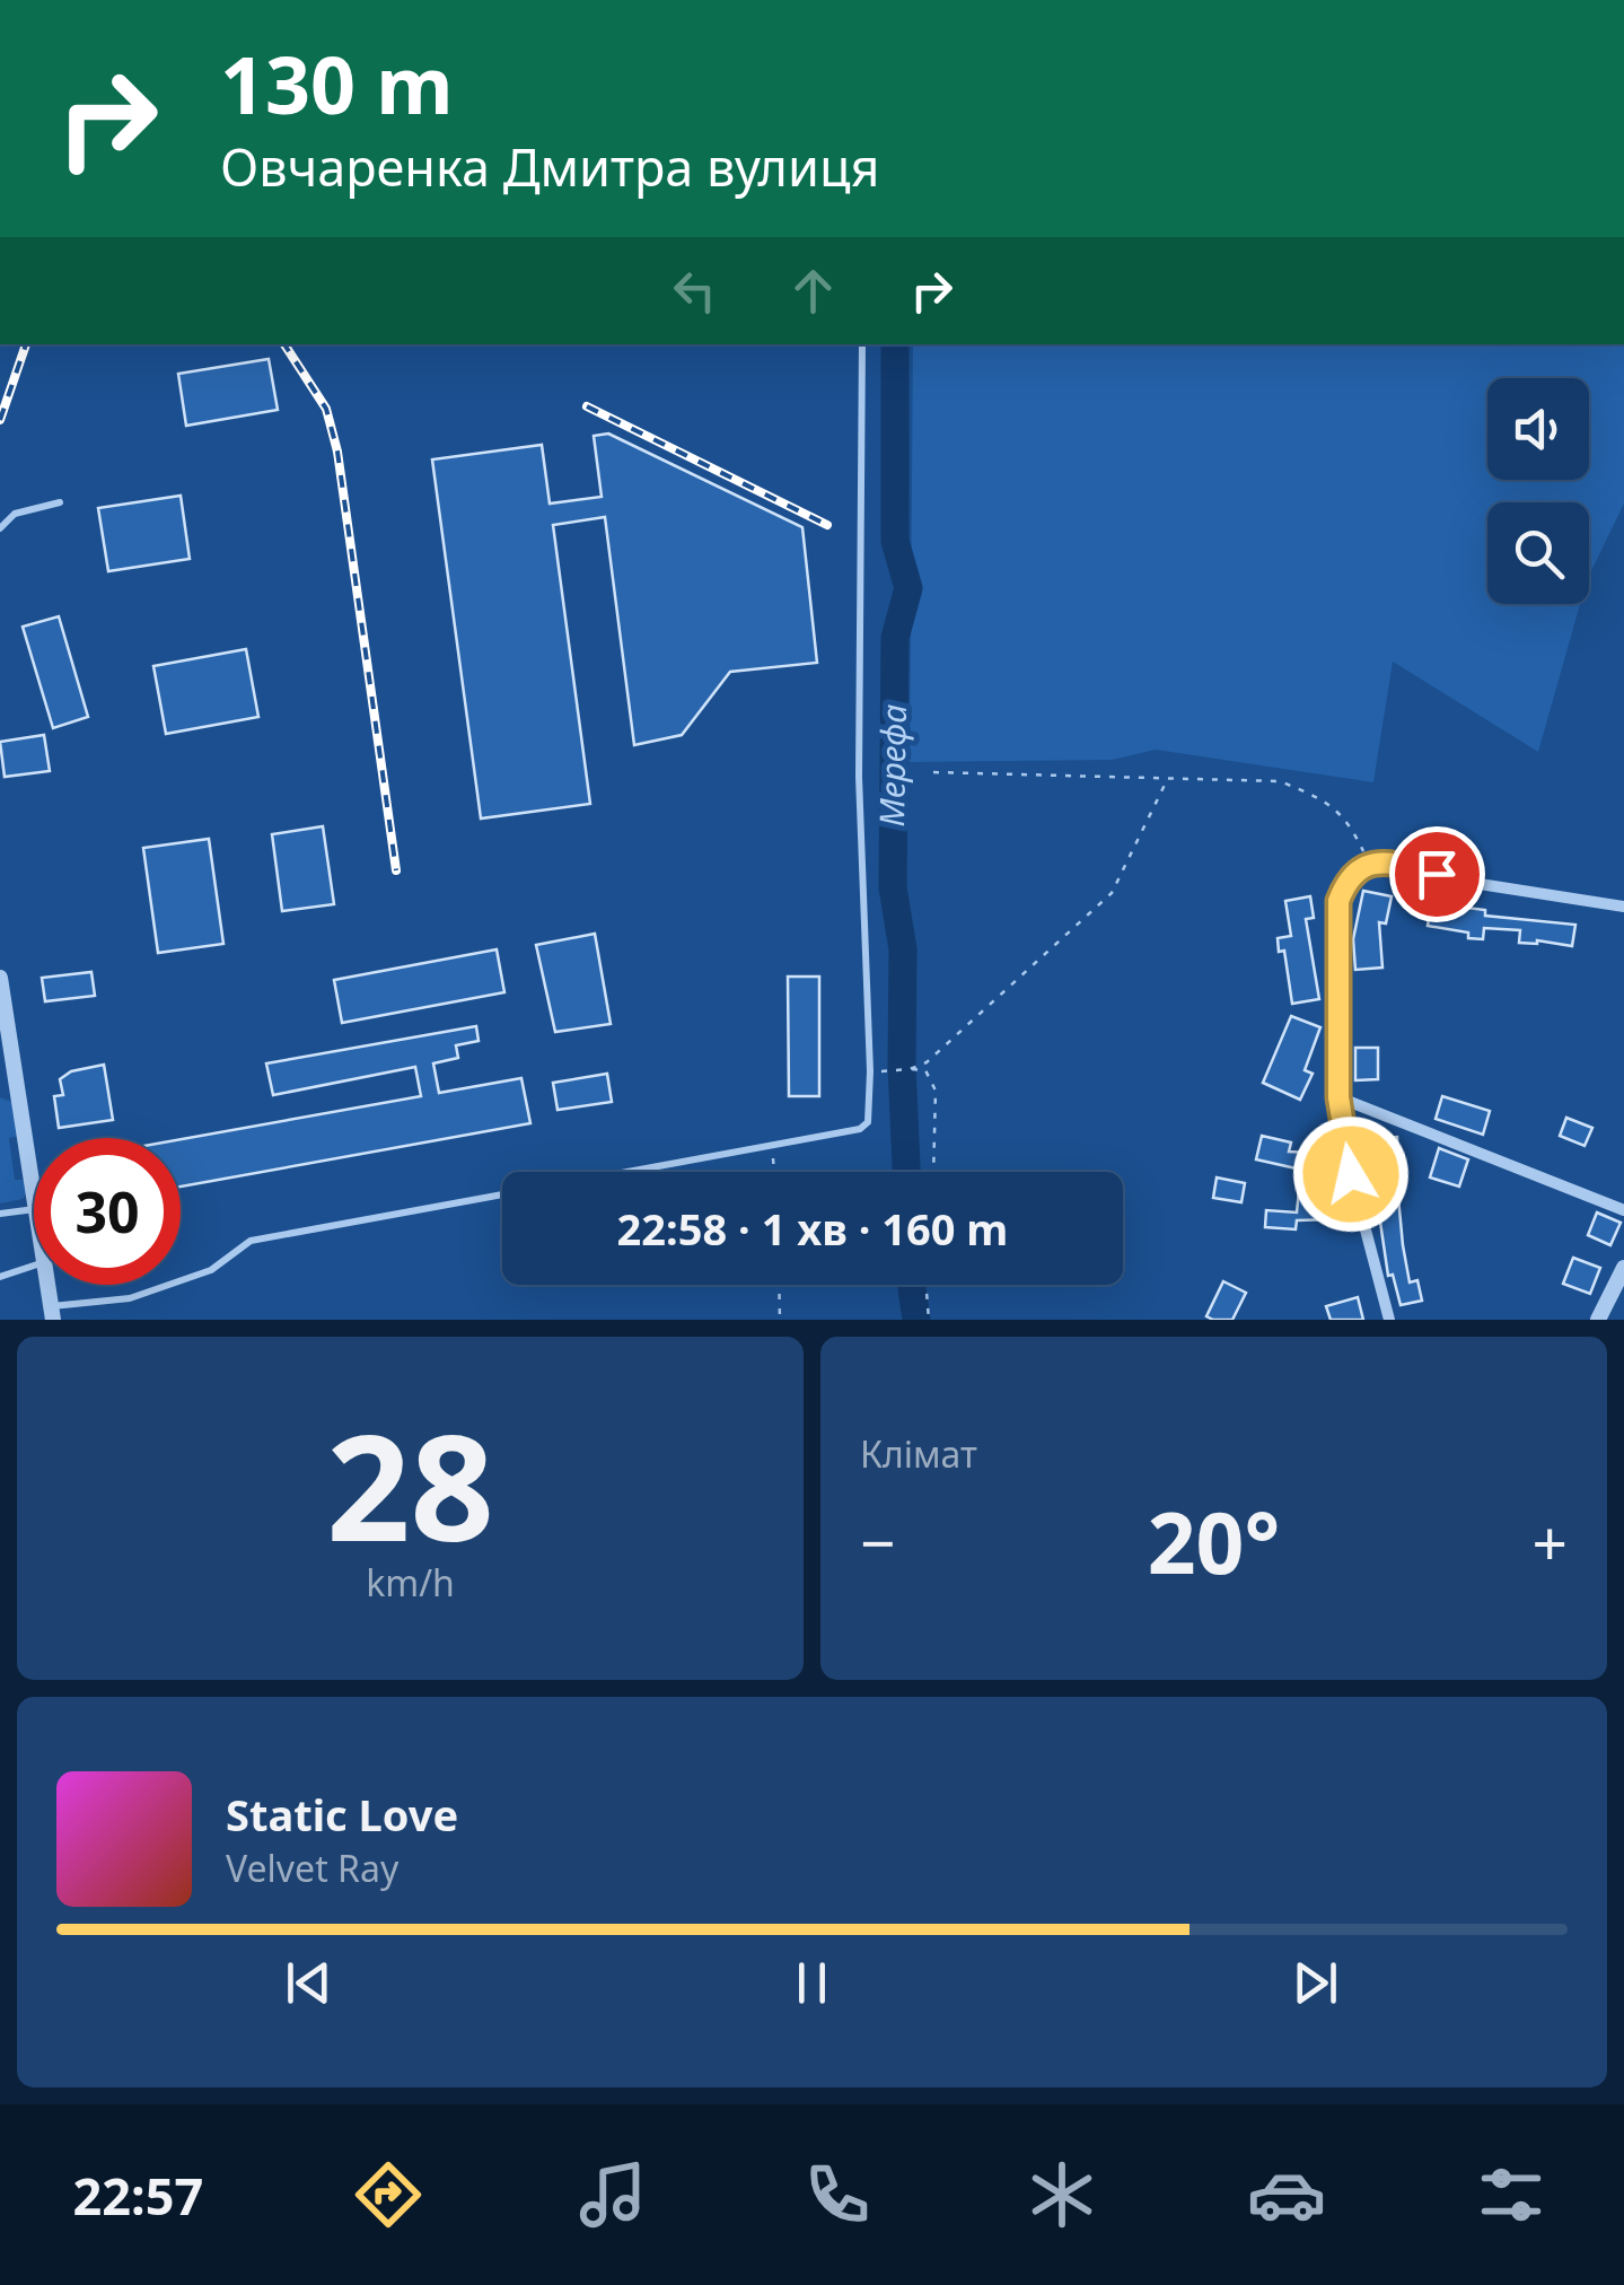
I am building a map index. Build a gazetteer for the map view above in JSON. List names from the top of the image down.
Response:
{
  "water": ["Мерефа"],
  "page": {
    "turn": ["130 m", "Овчаренка Дмитра вулиця"],
    "limit": "30",
    "trip": "22:58 · 1 хв · 160 m",
    "tile": [
      ["28", "km/h"],
      "Клімат"
    ],
    "heat": ["−", "20°", "+"],
    "song": ["Static Love", "Velvet Ray"],
    "tabs": "22:57"
  }
}
